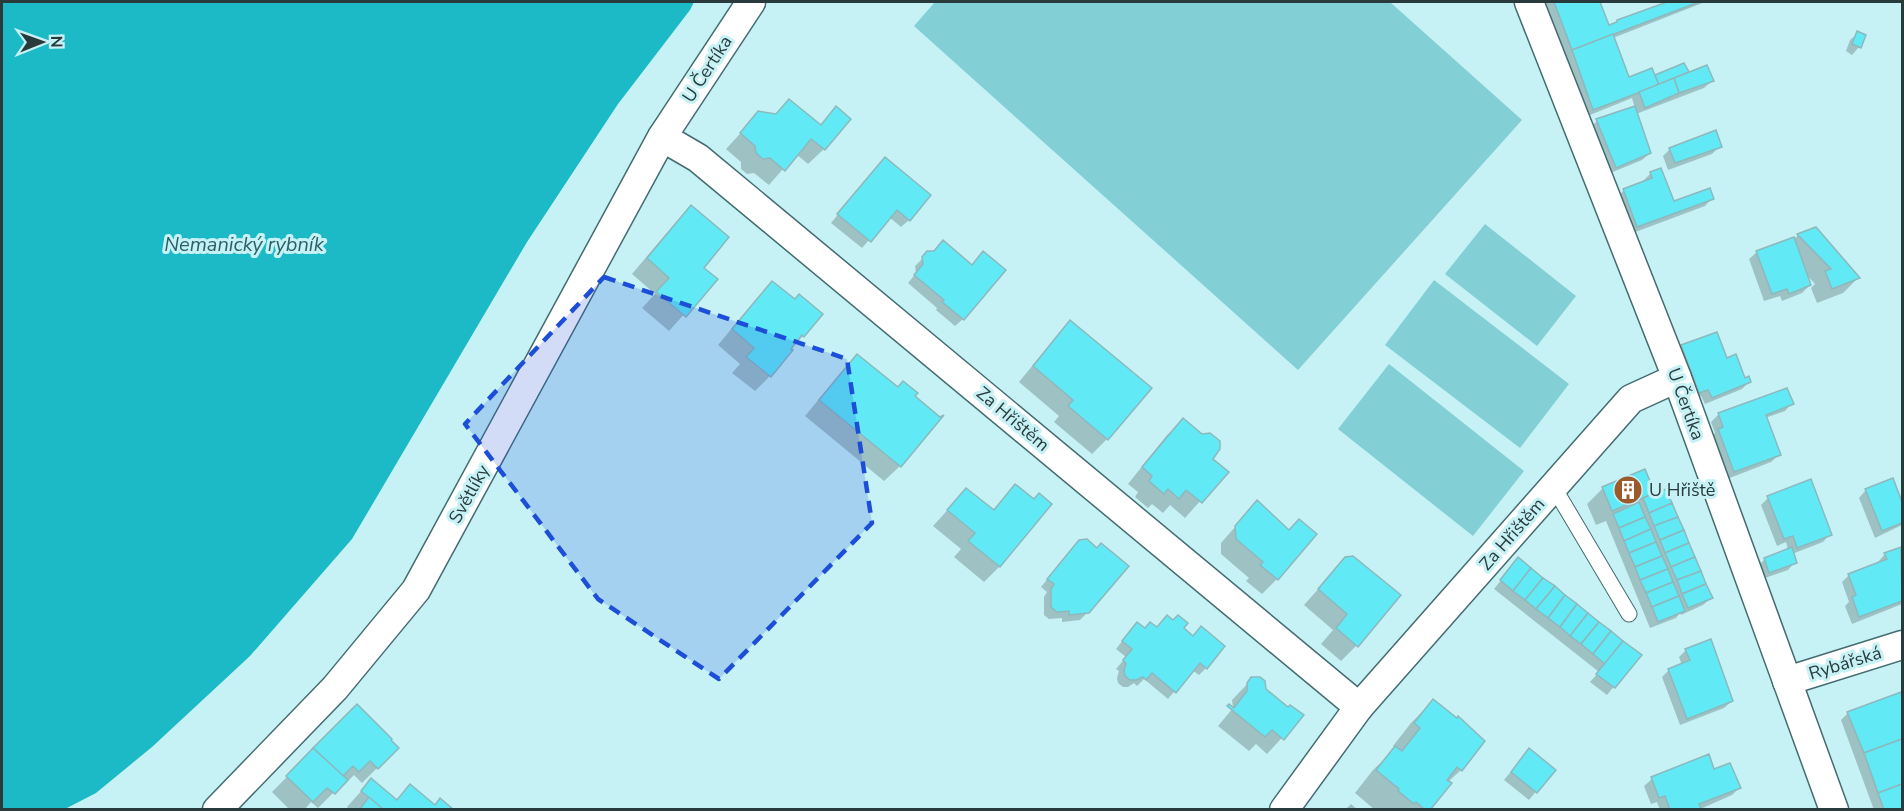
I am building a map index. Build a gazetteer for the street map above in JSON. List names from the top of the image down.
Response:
{
  "streets": {
    "street": [
      "U Čertíka",
      "Za Hřištěm",
      "Světlíky",
      "Rybářská"
    ]
  },
  "crossings": [
    ["U Čertíka", "Za Hřištěm"],
    ["U Čertíka", "Světlíky"],
    ["U Čertíka", "Rybářská"],
    ["Za Hřištěm", "Světlíky"]
  ],
  "water": ["Nemanický rybník"],
  "places": {
    "building": ["U Hřiště"]
  },
  "north": "right"
}
